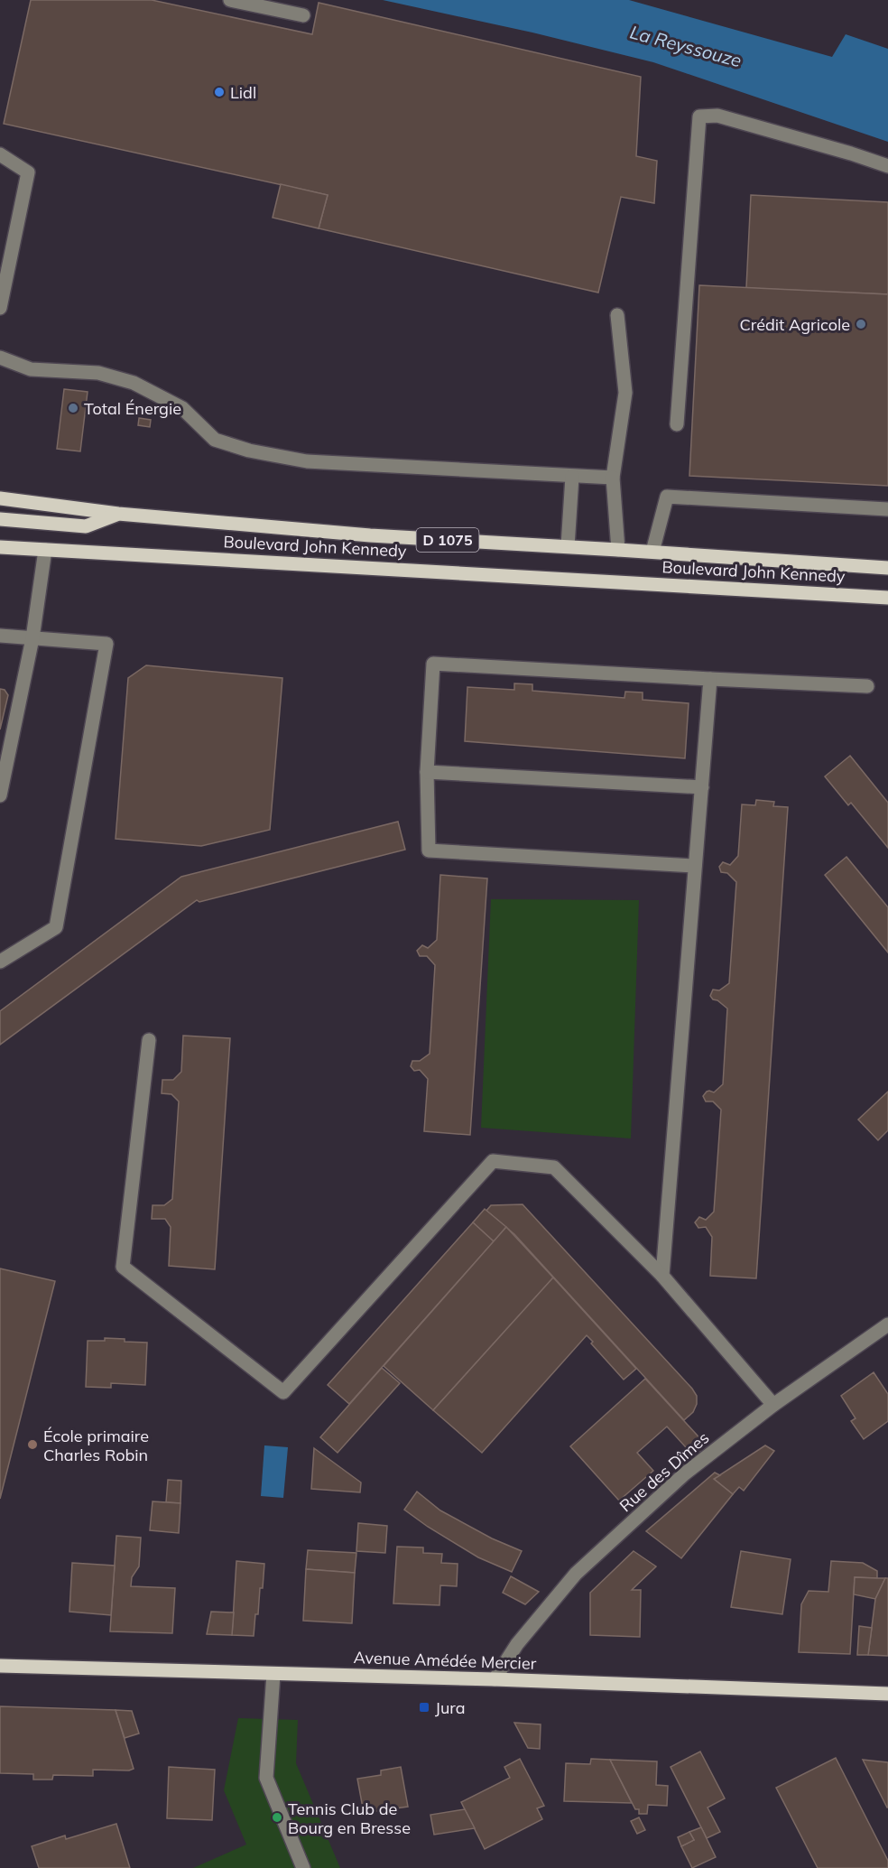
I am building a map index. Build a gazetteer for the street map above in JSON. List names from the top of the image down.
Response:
{
  "streets": {
    "main road": ["D 1075", "Boulevard John Kennedy", "Avenue Amédée Mercier"],
    "street": ["Rue des Dîmes"]
  },
  "crossings": [
    ["Rue des Dîmes", "Avenue Amédée Mercier"]
  ],
  "water": ["La Reyssouze"],
  "places": {
    "other": [
      "Lidl",
      "Crédit Agricole",
      "Total Énergie",
      "École primaire Charles Robin",
      "Tennis Club de Bourg en Bresse"
    ],
    "transit": ["Jura"]
  }
}
